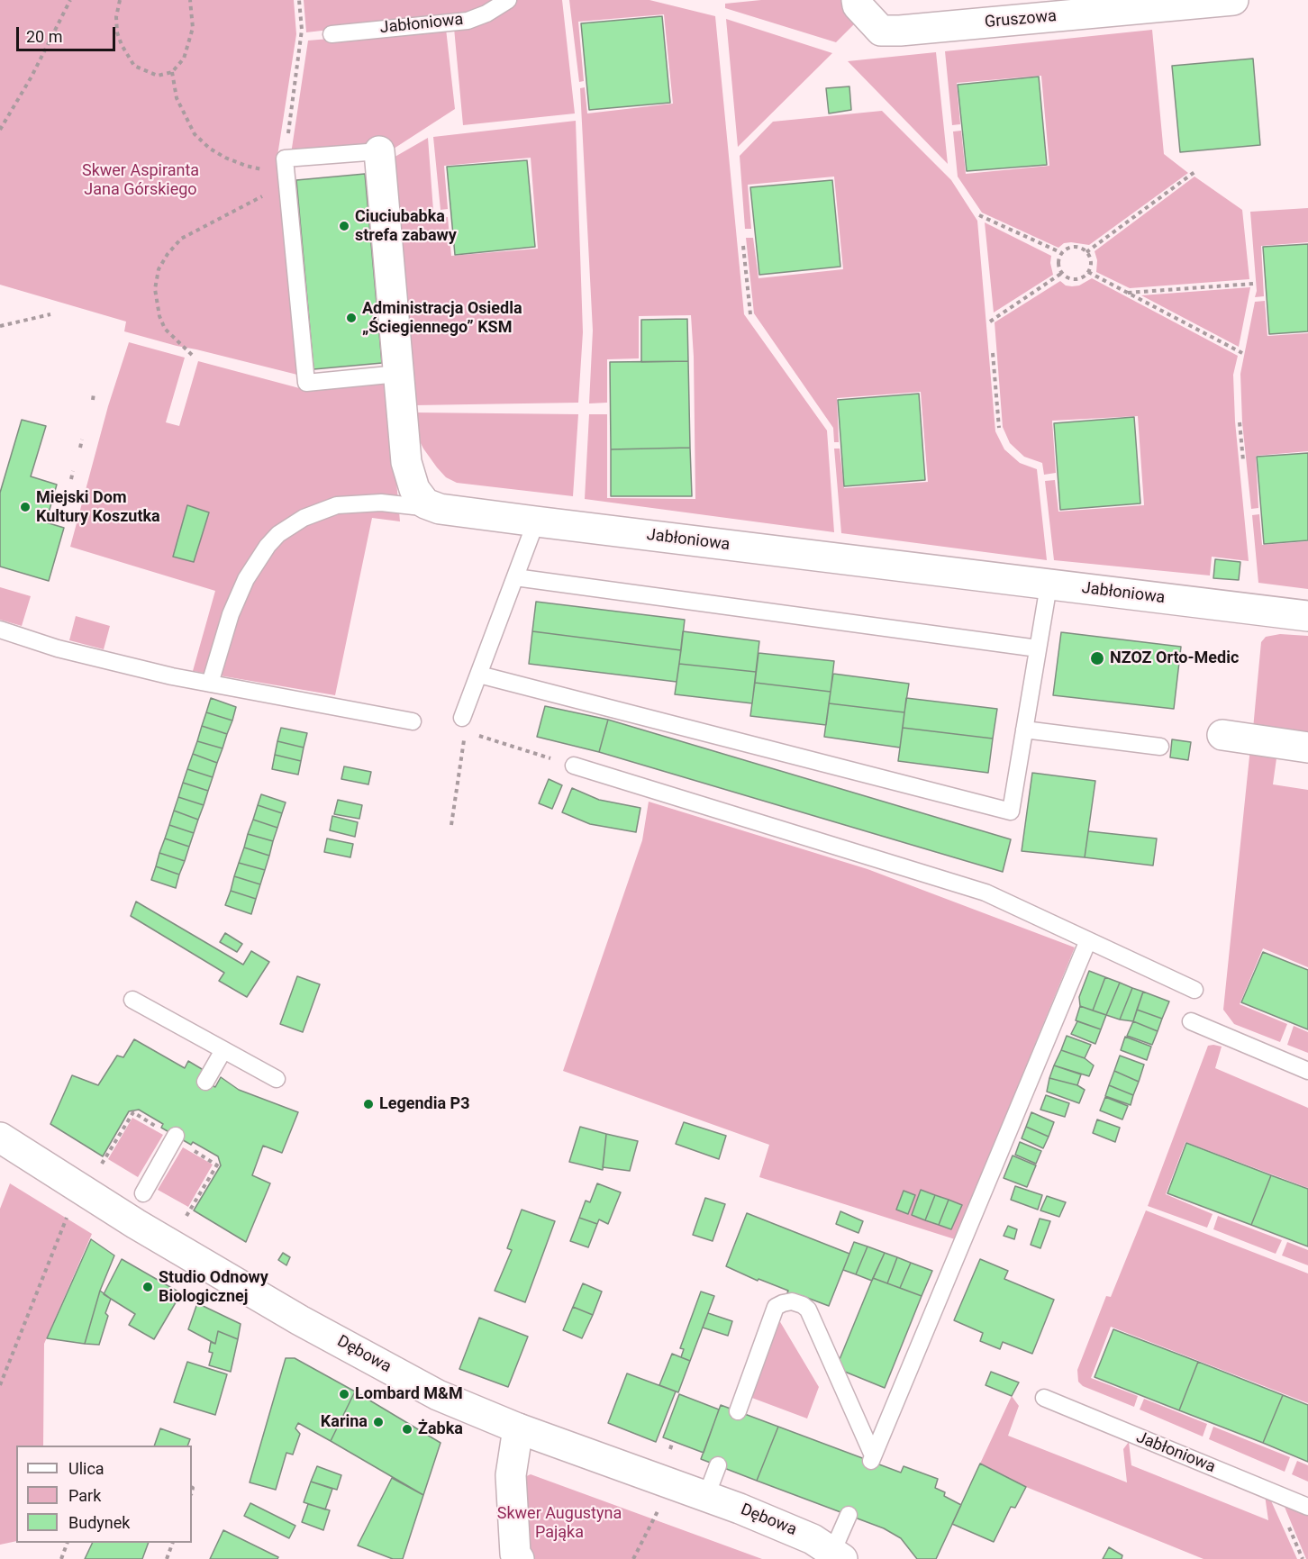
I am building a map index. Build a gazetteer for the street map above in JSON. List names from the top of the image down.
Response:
{
  "streets": {
    "street": ["Gruszowa", "Jabłoniowa", "Dębowa"]
  },
  "parks": ["Skwer Aspiranta Jana Górskiego", "Skwer Augustyna Pająka"],
  "places": [
    "Ciuciubabka strefa zabawy",
    "Administracja Osiedla „Ściegiennego” KSM",
    "Miejski Dom Kultury Koszutka",
    "NZOZ Orto-Medic",
    "Legendia P3",
    "Studio Odnowy Biologicznej",
    "Lombard M&M",
    "Karina",
    "Żabka"
  ],
  "legend": ["Ulica", "Park", "Budynek"],
  "scale_bar": "20 m"
}
